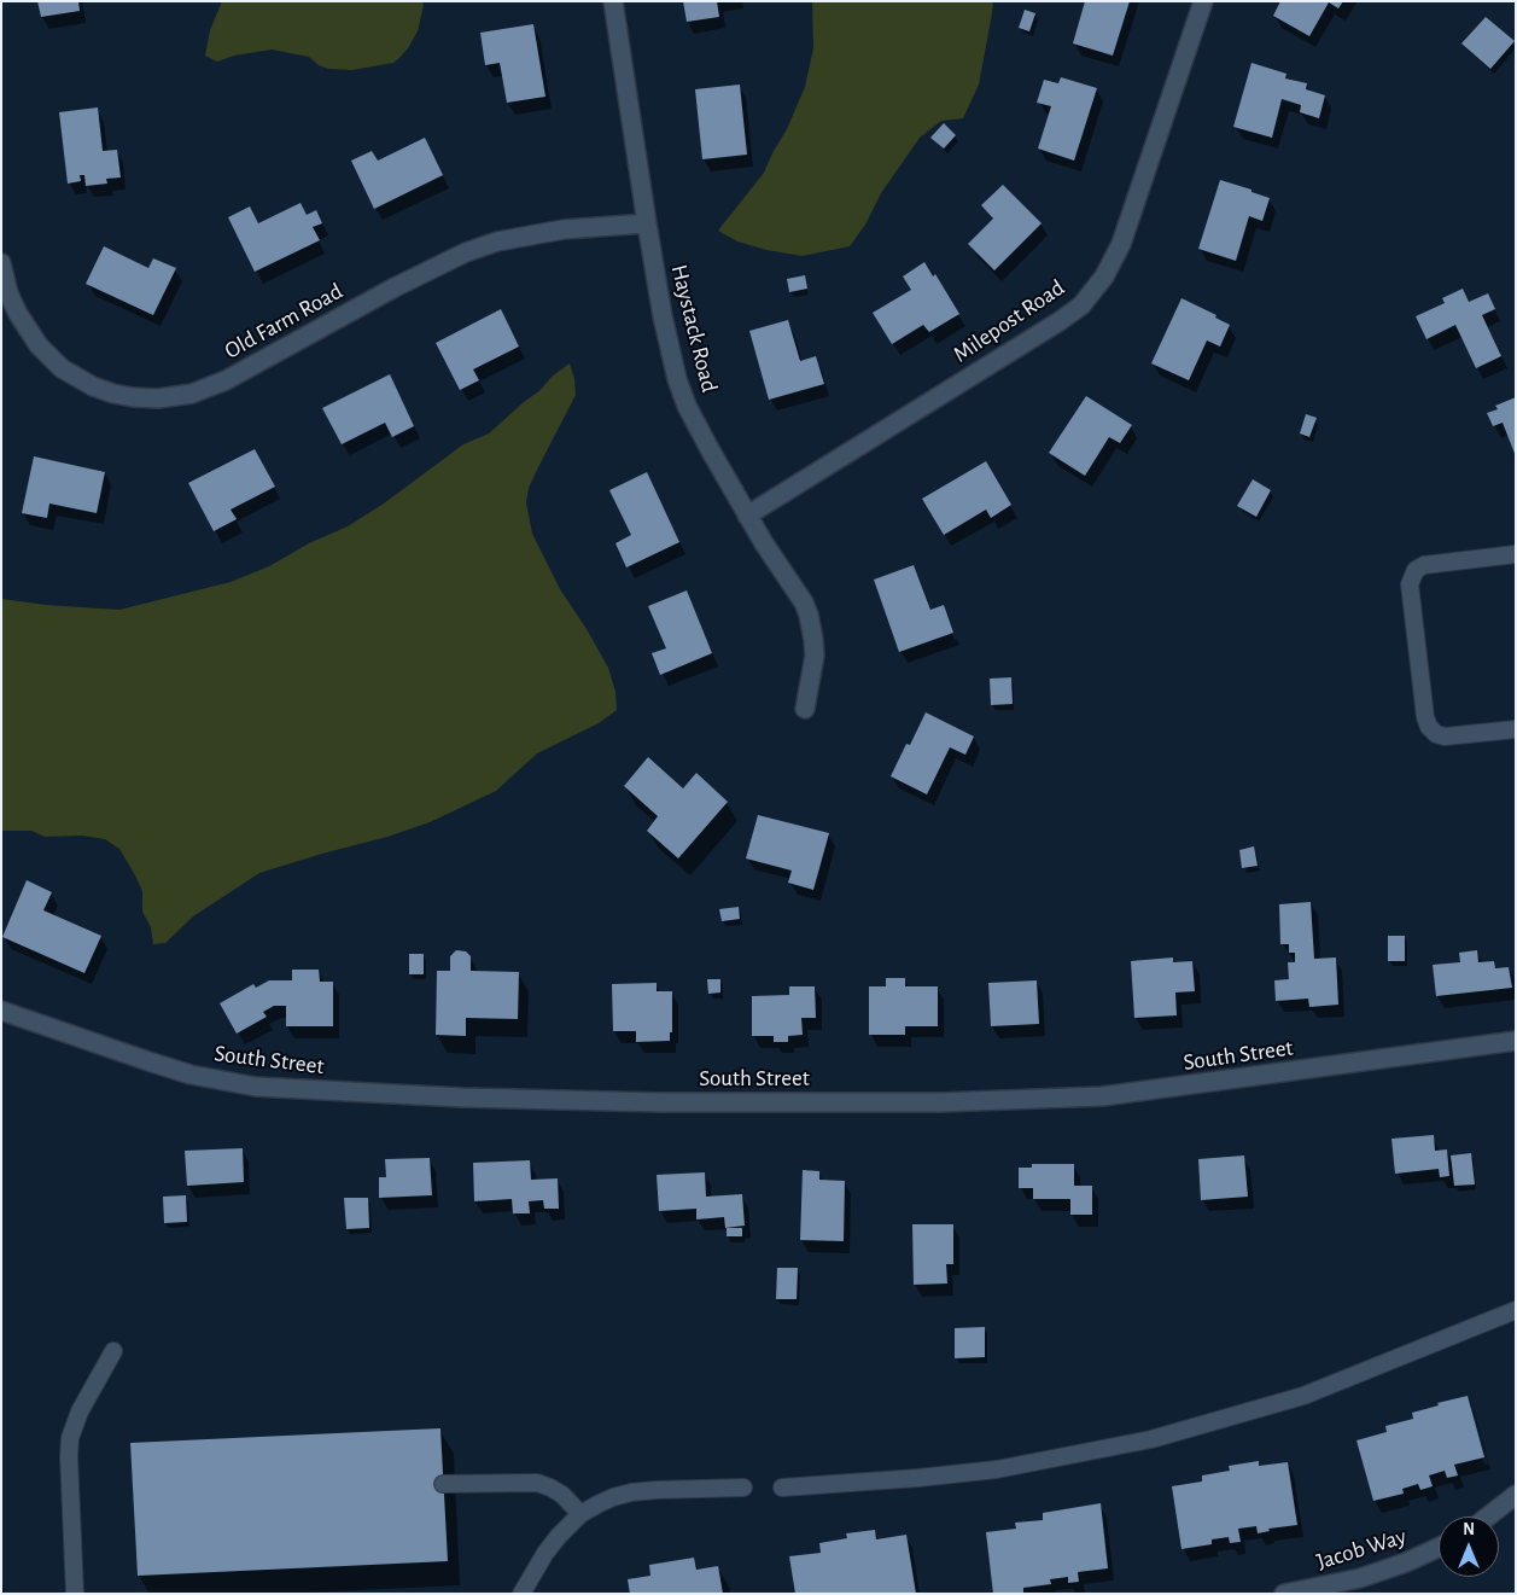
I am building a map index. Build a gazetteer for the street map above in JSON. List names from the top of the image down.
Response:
{
  "streets": {
    "street": [
      "Old Farm Road",
      "Milepost Road",
      "Haystack Road",
      "South Street",
      "Jacob Way"
    ]
  },
  "crossings": [
    ["Old Farm Road", "Haystack Road"],
    ["Milepost Road", "Haystack Road"]
  ],
  "north": "top"
}
